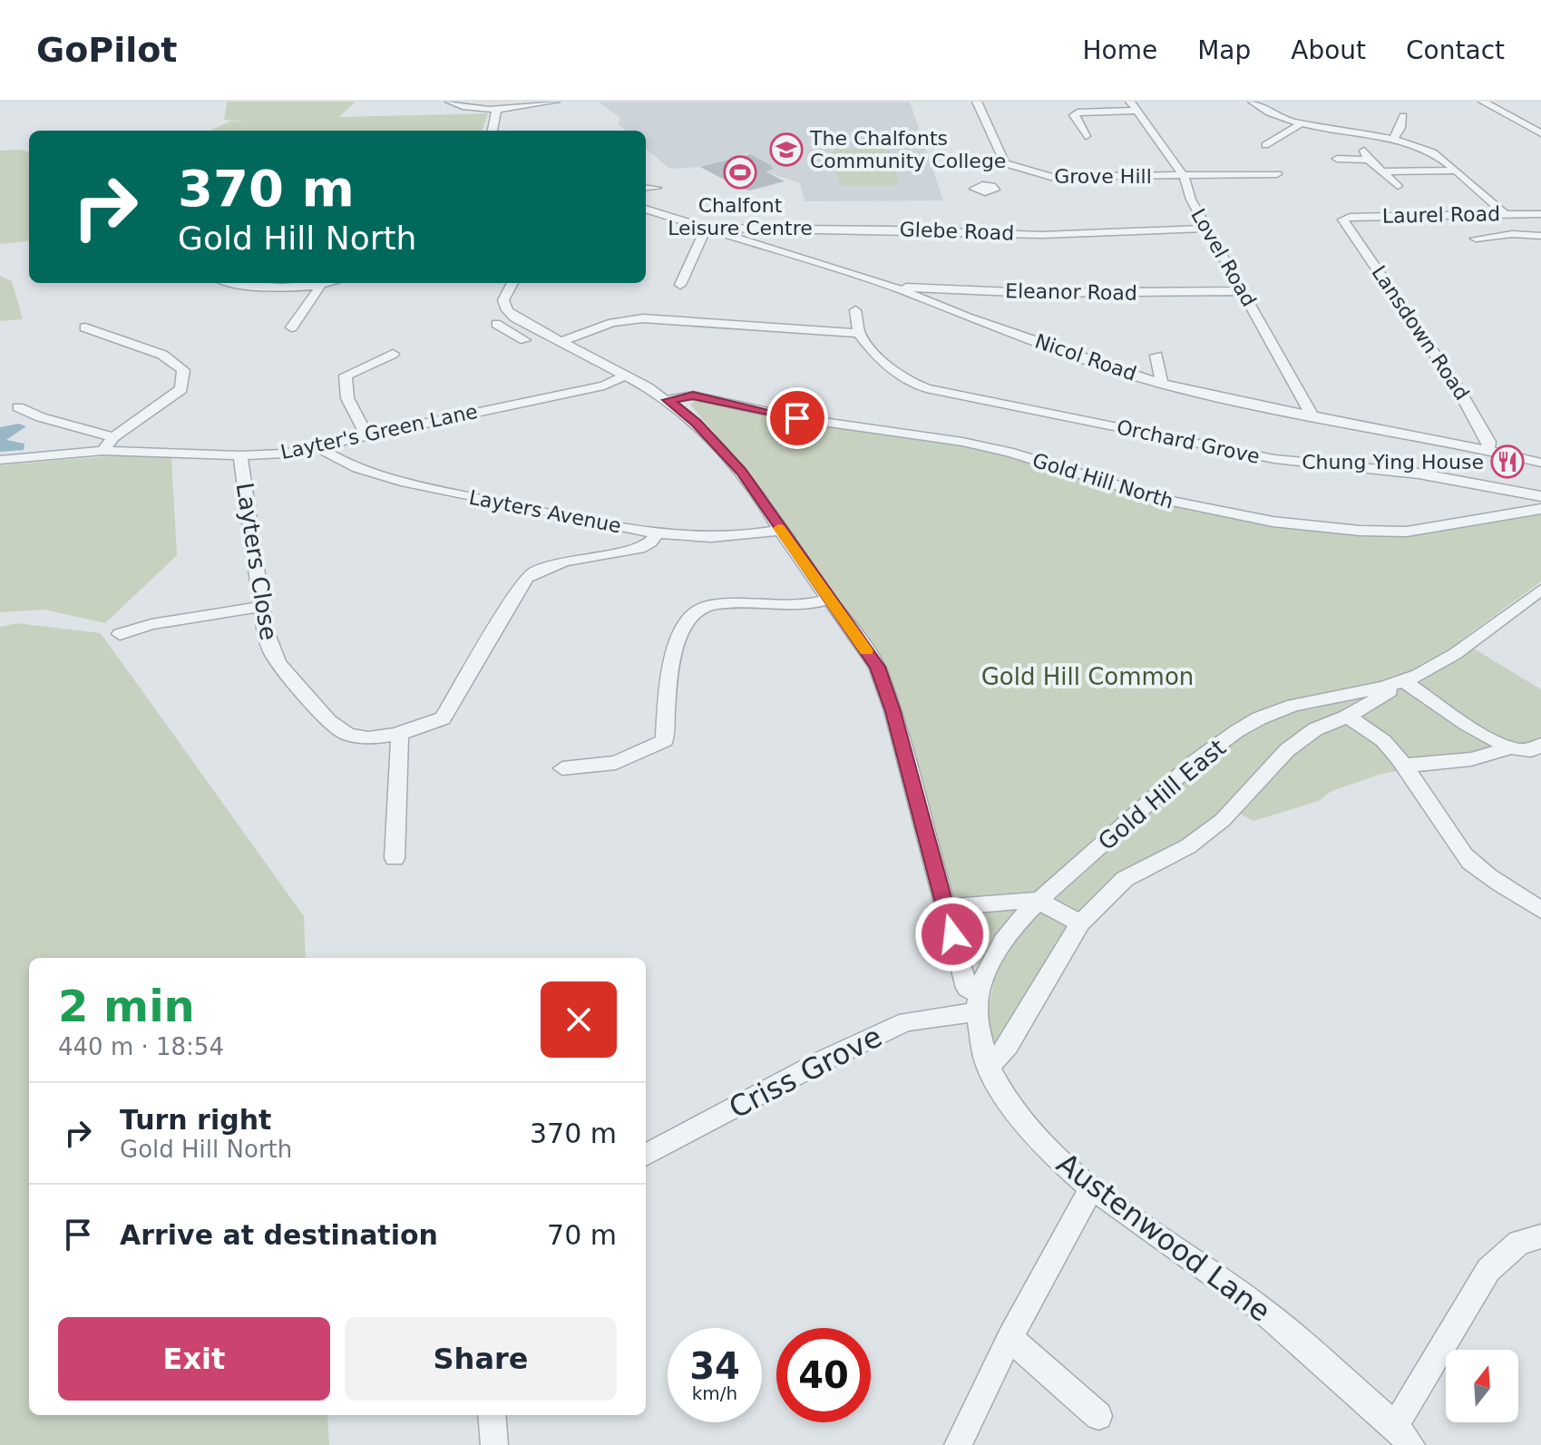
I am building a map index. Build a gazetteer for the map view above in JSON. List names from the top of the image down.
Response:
{
  "streets": {
    "street": [
      "Grove Hill",
      "Laurel Road",
      "Glebe Road",
      "Lovel Road",
      "Eleanor Road",
      "Lansdown Road",
      "Nicol Road",
      "Layter's Green Lane",
      "Orchard Grove",
      "Gold Hill North",
      "Layters Avenue",
      "Layters Close",
      "Gold Hill East",
      "Criss Grove",
      "Austenwood Lane"
    ]
  },
  "crossings": [
    ["Grove Hill", "Lovel Road"],
    ["Laurel Road", "Lansdown Road"],
    ["Glebe Road", "Lovel Road"],
    ["Glebe Road", "Nicol Road"],
    ["Lovel Road", "Eleanor Road"],
    ["Lovel Road", "Nicol Road"],
    ["Eleanor Road", "Nicol Road"],
    ["Lansdown Road", "Nicol Road"],
    ["Layter's Green Lane", "Layters Avenue"],
    ["Layter's Green Lane", "Layters Close"],
    ["Layters Avenue", "Layters Close"],
    ["Gold Hill East", "Criss Grove"],
    ["Gold Hill East", "Austenwood Lane"],
    ["Criss Grove", "Austenwood Lane"]
  ],
  "parks": ["Gold Hill Common"],
  "places": {
    "school or university": ["The Chalfonts Community College"],
    "sports": ["Chalfont Leisure Centre"],
    "restaurant": ["Chung Ying House"]
  },
  "north": "top",
  "page": {
    "header": "GoPilot",
    "nav": [
      "Home",
      "Map",
      "About",
      "Contact"
    ],
    "turn": ["370 m", "Gold Hill North"],
    "heading": ["2 min", "440 m · 18:54"],
    "list": [
      {
        "name": "Turn right",
        "note": "Gold Hill North",
        "value": "370 m"
      },
      {
        "name": "Arrive at destination",
        "value": "70 m"
      }
    ],
    "buttons": ["Exit", "Share"],
    "speed": "34 km/h",
    "limit": "40"
  }
}
